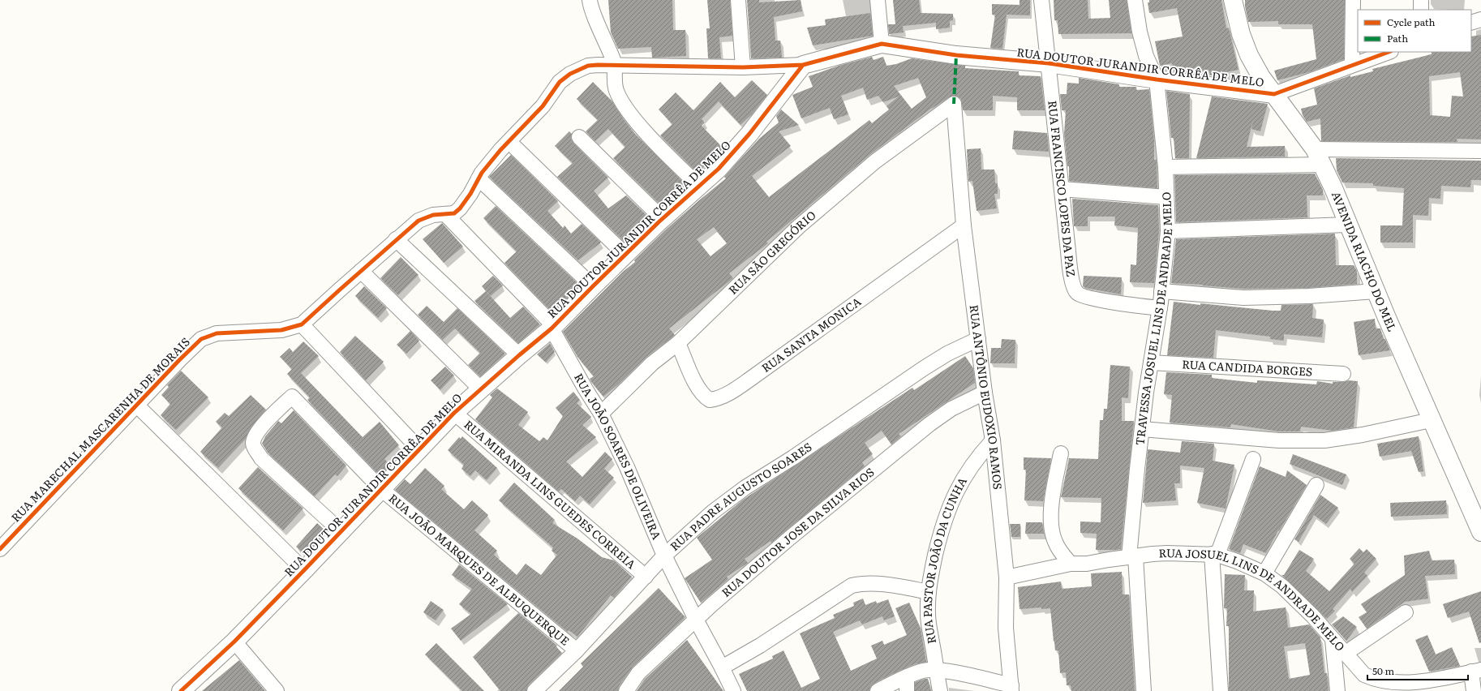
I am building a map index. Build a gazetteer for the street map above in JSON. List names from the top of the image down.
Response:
{
  "streets": {
    "street": [
      "RUA DOUTOR JURANDIR CORRÊA DE MELO",
      "RUA FRANCISCO LOPES DA PAZ",
      "RUA SÃO GREGÓRIO",
      "AVENIDA RIACHO DO MEL",
      "TRAVESSA JOSUEL LINS DE ANDRADE MELO",
      "RUA SANTA MONICA",
      "RUA CANDIDA BORGES",
      "RUA ANTÔNIO EUDOXIO RAMOS",
      "RUA MARECHAL MASCARENHA DE MORAIS",
      "RUA JOÃO SOARES DE OLIVEIRA",
      "RUA MIRANDA LINS GUEDES CORREIA",
      "RUA PADRE AUGUSTO SOARES",
      "RUA DOUTOR JOSE DA SILVA RIOS",
      "RUA PASTOR JOÃO DA CUNHA",
      "RUA JOÃO MARQUES DE ALBUQUERQUE",
      "RUA JOSUEL LINS DE ANDRADE MELO"
    ]
  },
  "crossings": [
    ["RUA DOUTOR JURANDIR CORRÊA DE MELO", "RUA FRANCISCO LOPES DA PAZ"],
    ["RUA DOUTOR JURANDIR CORRÊA DE MELO", "AVENIDA RIACHO DO MEL"],
    ["RUA DOUTOR JURANDIR CORRÊA DE MELO", "TRAVESSA JOSUEL LINS DE ANDRADE MELO"],
    ["RUA DOUTOR JURANDIR CORRÊA DE MELO", "RUA MARECHAL MASCARENHA DE MORAIS"],
    ["RUA DOUTOR JURANDIR CORRÊA DE MELO", "RUA JOÃO SOARES DE OLIVEIRA"],
    ["RUA DOUTOR JURANDIR CORRÊA DE MELO", "RUA MIRANDA LINS GUEDES CORREIA"],
    ["RUA DOUTOR JURANDIR CORRÊA DE MELO", "RUA JOÃO MARQUES DE ALBUQUERQUE"],
    ["RUA FRANCISCO LOPES DA PAZ", "TRAVESSA JOSUEL LINS DE ANDRADE MELO"],
    ["RUA SÃO GREGÓRIO", "RUA SANTA MONICA"],
    ["RUA SÃO GREGÓRIO", "RUA ANTÔNIO EUDOXIO RAMOS"],
    ["RUA SÃO GREGÓRIO", "RUA JOÃO SOARES DE OLIVEIRA"],
    ["TRAVESSA JOSUEL LINS DE ANDRADE MELO", "RUA CANDIDA BORGES"],
    ["TRAVESSA JOSUEL LINS DE ANDRADE MELO", "RUA JOSUEL LINS DE ANDRADE MELO"],
    ["RUA SANTA MONICA", "RUA ANTÔNIO EUDOXIO RAMOS"],
    ["RUA ANTÔNIO EUDOXIO RAMOS", "RUA PADRE AUGUSTO SOARES"],
    ["RUA ANTÔNIO EUDOXIO RAMOS", "RUA DOUTOR JOSE DA SILVA RIOS"],
    ["RUA ANTÔNIO EUDOXIO RAMOS", "RUA PASTOR JOÃO DA CUNHA"],
    ["RUA ANTÔNIO EUDOXIO RAMOS", "RUA JOSUEL LINS DE ANDRADE MELO"],
    ["RUA MARECHAL MASCARENHA DE MORAIS", "RUA JOÃO SOARES DE OLIVEIRA"],
    ["RUA JOÃO SOARES DE OLIVEIRA", "RUA PADRE AUGUSTO SOARES"],
    ["RUA JOÃO SOARES DE OLIVEIRA", "RUA DOUTOR JOSE DA SILVA RIOS"],
    ["RUA MIRANDA LINS GUEDES CORREIA", "RUA PADRE AUGUSTO SOARES"],
    ["RUA PADRE AUGUSTO SOARES", "RUA JOÃO MARQUES DE ALBUQUERQUE"]
  ],
  "legend": ["Cycle path", "Path"],
  "scale_bar": "50 m"
}
